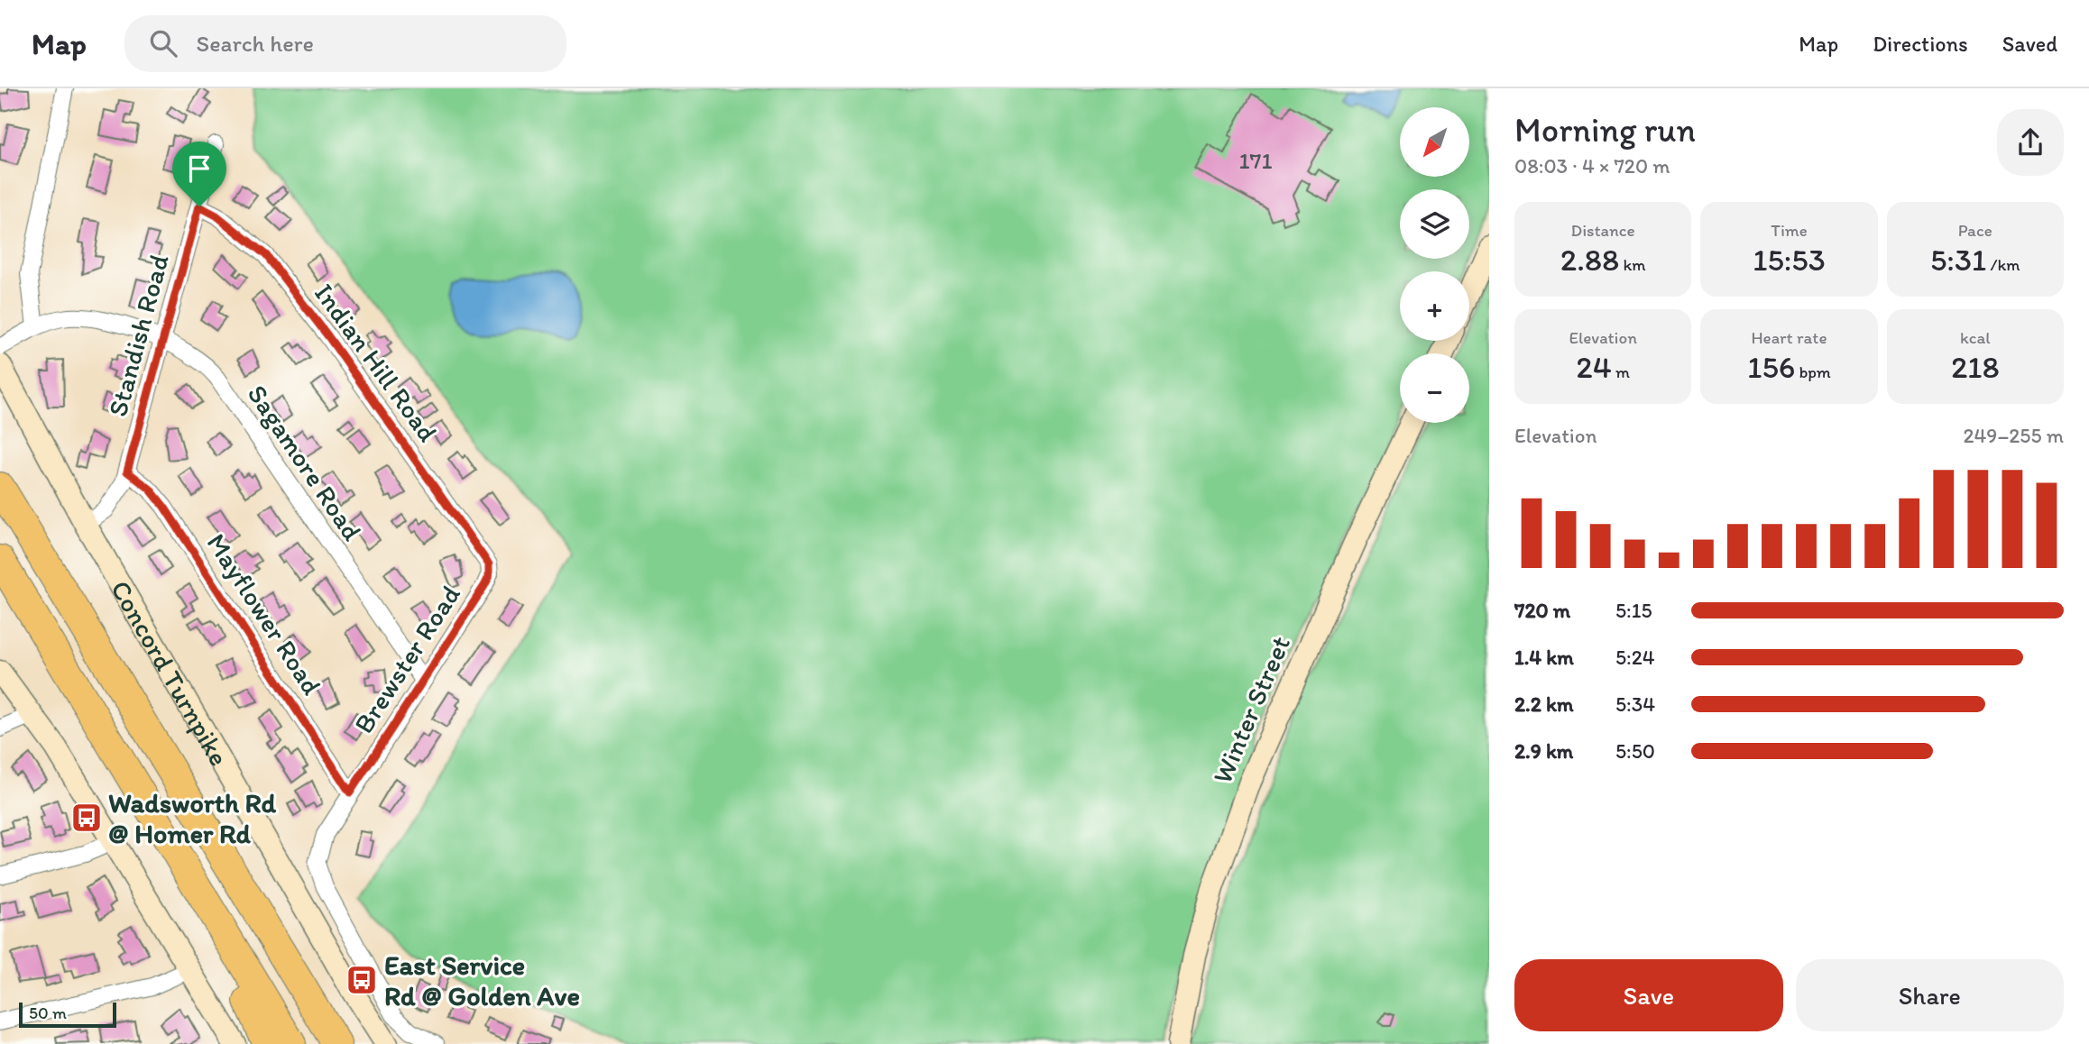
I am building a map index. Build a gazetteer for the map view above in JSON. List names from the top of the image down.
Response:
{
  "streets": {
    "highway": ["Concord Turnpike"],
    "main road": ["Winter Street"],
    "street": [
      "Standish Road",
      "Indian Hill Road",
      "Sagamore Road",
      "Mayflower Road",
      "Brewster Road"
    ]
  },
  "crossings": [
    ["Standish Road", "Indian Hill Road"],
    ["Standish Road", "Sagamore Road"],
    ["Standish Road", "Mayflower Road"],
    ["Standish Road", "Concord Turnpike"],
    ["Indian Hill Road", "Brewster Road"],
    ["Sagamore Road", "Brewster Road"],
    ["Mayflower Road", "Brewster Road"]
  ],
  "places": {
    "bus stop": ["Wadsworth Rd @ Homer Rd", "East Service Rd @ Golden Ave"]
  },
  "house_numbers": ["171"],
  "scale_bar": "50 m",
  "north": "bottom left",
  "page": {
    "header": "Map",
    "search": "Search here",
    "nav": ["Map", "Directions", "Saved"],
    "heading": ["Morning run", "08:03 · 4 × 720 m"],
    "map_buttons": ["+", "−"],
    "stats": [
      ["Distance", "2.88 km"],
      ["Time", "15:53"],
      ["Pace", "5:31 /km"],
      ["Elevation", "24 m"],
      ["Heart rate", "156 bpm"],
      ["kcal", "218"]
    ],
    "chart": ["Elevation", "249–255 m"],
    "list": [
      {
        "name": "720 m",
        "note": "5:15"
      },
      {
        "name": "1.4 km",
        "note": "5:24"
      },
      {
        "name": "2.2 km",
        "note": "5:34"
      },
      {
        "name": "2.9 km",
        "note": "5:50"
      }
    ],
    "buttons": ["Save", "Share"],
    "scale": "50 m"
  }
}
